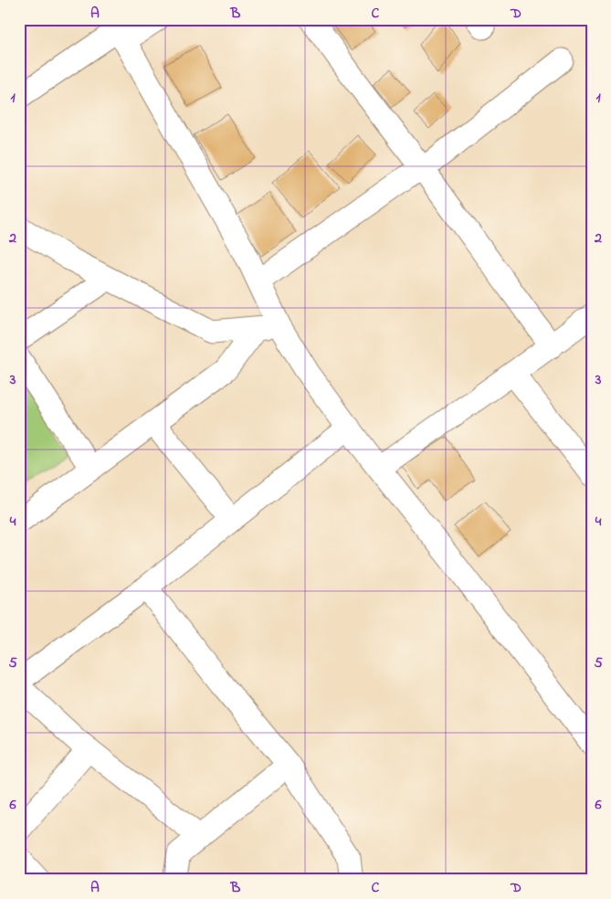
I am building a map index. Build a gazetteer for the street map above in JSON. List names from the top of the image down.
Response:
{
  "grid": {
    "columns": [
      "A",
      "B",
      "C",
      "D"
    ],
    "rows": [
      "1",
      "2",
      "3",
      "4",
      "5",
      "6"
    ]
  }
}
